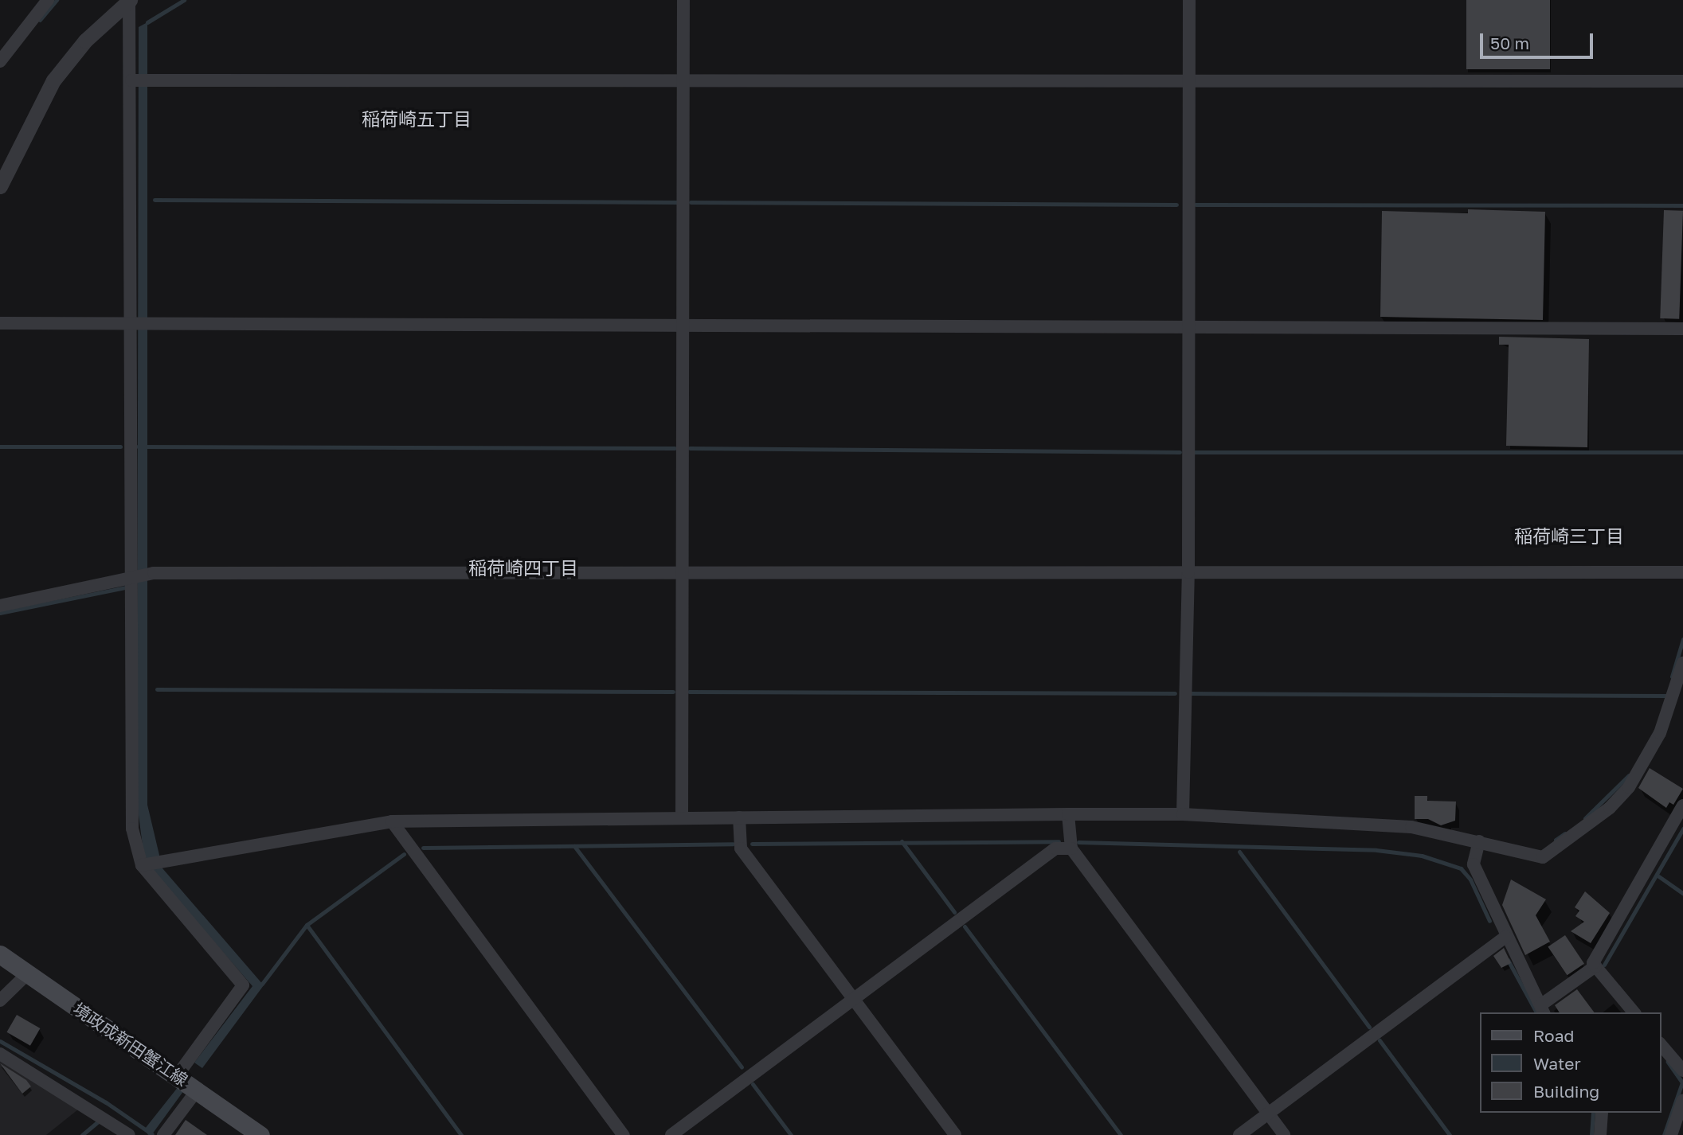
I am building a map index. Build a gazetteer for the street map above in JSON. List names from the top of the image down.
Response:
{
  "streets": {
    "main road": ["境政成新田蟹江線"]
  },
  "districts": ["稲荷崎五丁目", "稲荷崎三丁目", "稲荷崎四丁目"],
  "legend": ["Road", "Water", "Building"],
  "scale_bar": "50 m"
}
